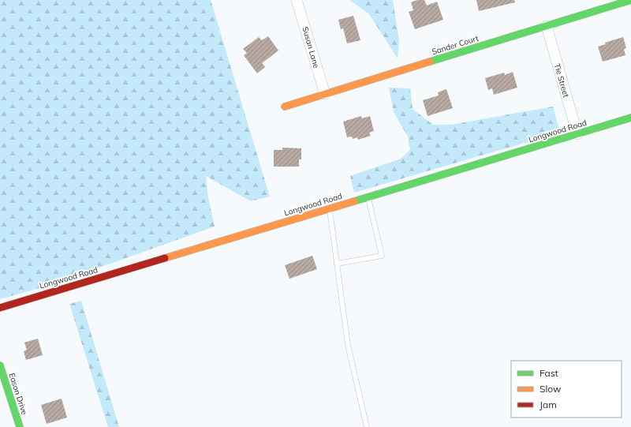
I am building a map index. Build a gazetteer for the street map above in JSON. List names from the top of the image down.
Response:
{
  "streets": {
    "main road": ["Sander Court", "Longwood Road", "Eason Drive"],
    "street": ["Susan Lane", "Tie Street"]
  },
  "crossings": [
    ["Sander Court", "Susan Lane"],
    ["Sander Court", "Tie Street"],
    ["Tie Street", "Longwood Road"]
  ],
  "legend": ["Fast", "Slow", "Jam"]
}
